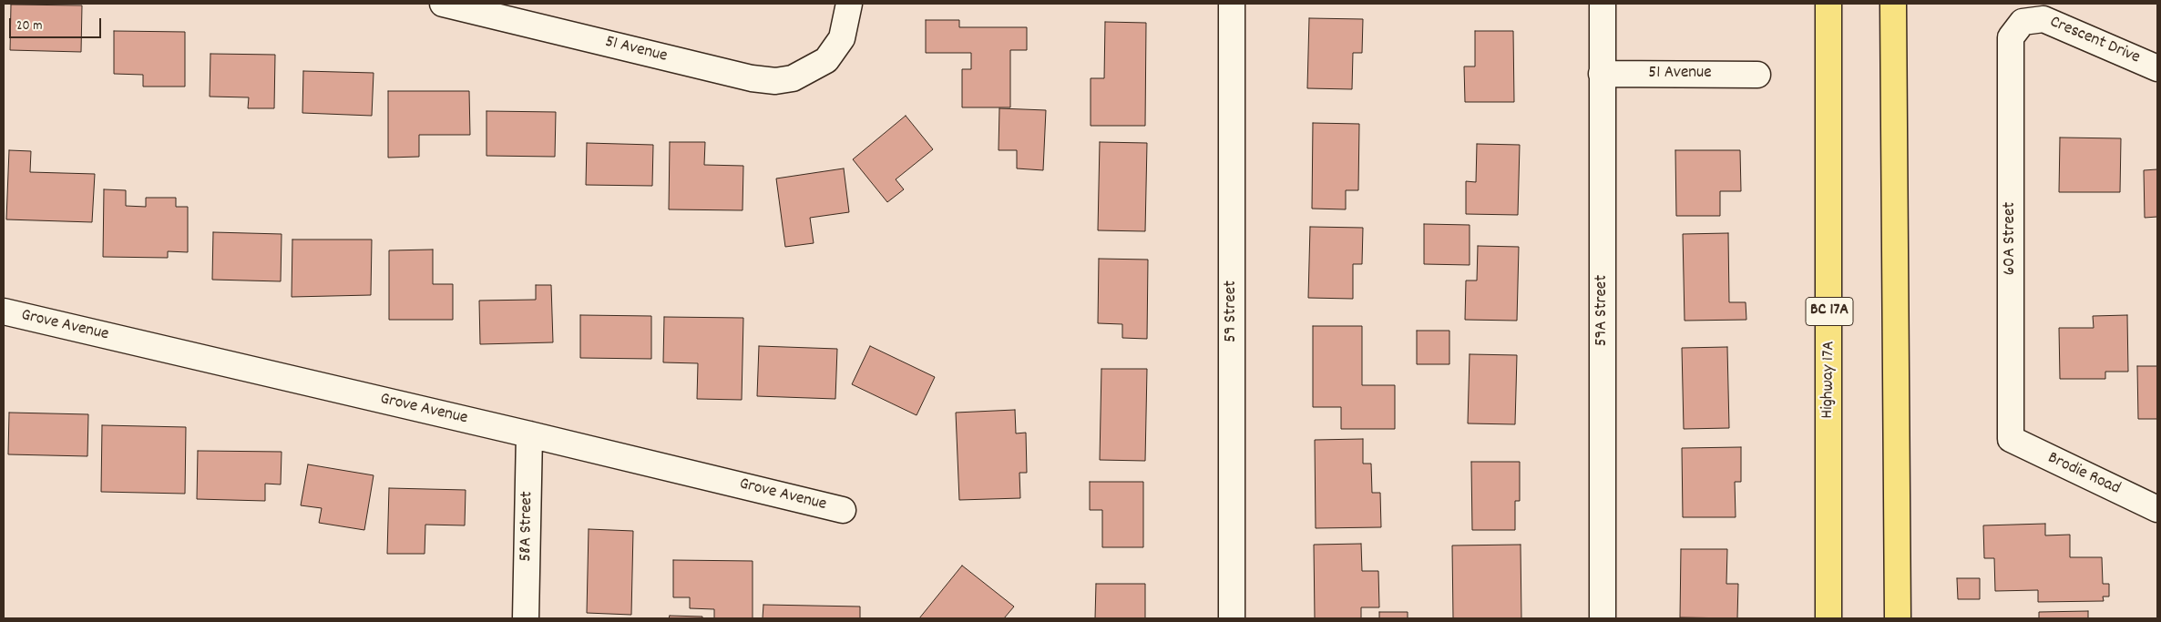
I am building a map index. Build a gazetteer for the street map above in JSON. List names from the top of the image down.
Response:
{
  "streets": {
    "main road": ["BC 17A", "Highway 17A"],
    "street": [
      "Crescent Drive",
      "51 Avenue",
      "60A Street",
      "59A Street",
      "59 Street",
      "Grove Avenue",
      "Brodie Road",
      "58A Street"
    ]
  },
  "crossings": [
    ["Crescent Drive", "60A Street"],
    ["51 Avenue", "59A Street"],
    ["60A Street", "Brodie Road"],
    ["Grove Avenue", "58A Street"]
  ],
  "scale_bar": "20 m"
}
